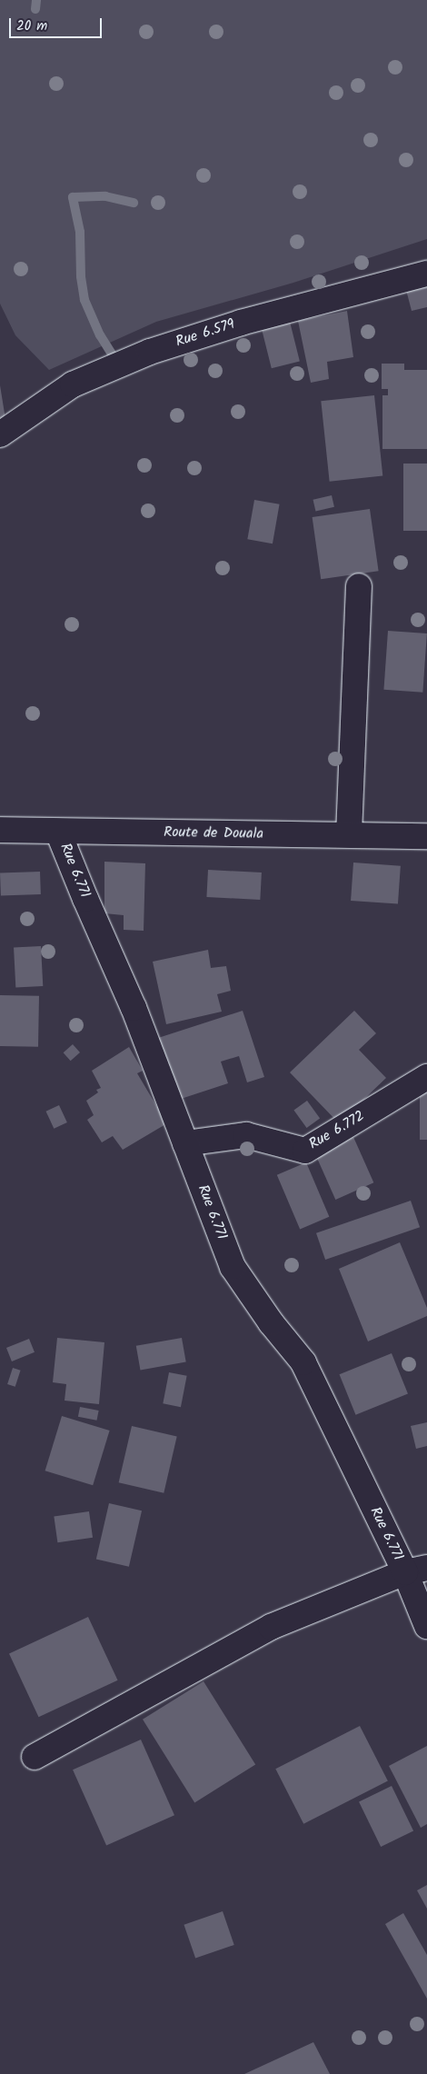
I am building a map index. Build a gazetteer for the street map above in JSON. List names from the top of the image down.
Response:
{
  "streets": {
    "main road": [
      "Rue 6.579",
      "Route de Douala",
      "Rue 6.771",
      "Rue 6.772"
    ]
  },
  "crossings": [
    ["Route de Douala", "Rue 6.771"],
    ["Rue 6.771", "Rue 6.772"]
  ],
  "scale_bar": "20 m"
}
